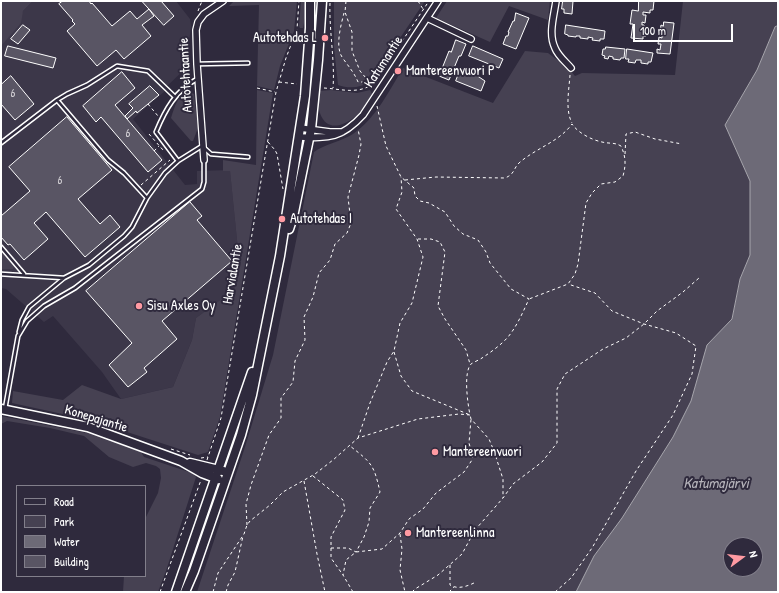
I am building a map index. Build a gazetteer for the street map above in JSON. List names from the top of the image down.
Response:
{
  "streets": {
    "main road": ["Konepajantie"],
    "street": ["Katumantie", "Autotehtaantie"],
    "path": ["Harvialantie"]
  },
  "crossings": [
    ["Harvialantie", "Konepajantie"]
  ],
  "water": ["Katumajärvi"],
  "places": [
    "Autotehdas L",
    "Mantereenvuori P",
    "Autotehdas I",
    "Sisu Axles Oy",
    "Mantereenvuori",
    "Mantereenlinna"
  ],
  "house_numbers": ["6", "6", "6"],
  "legend": [
    "Road",
    "Park",
    "Water",
    "Building"
  ],
  "scale_bar": "100 m",
  "north": "right"
}
